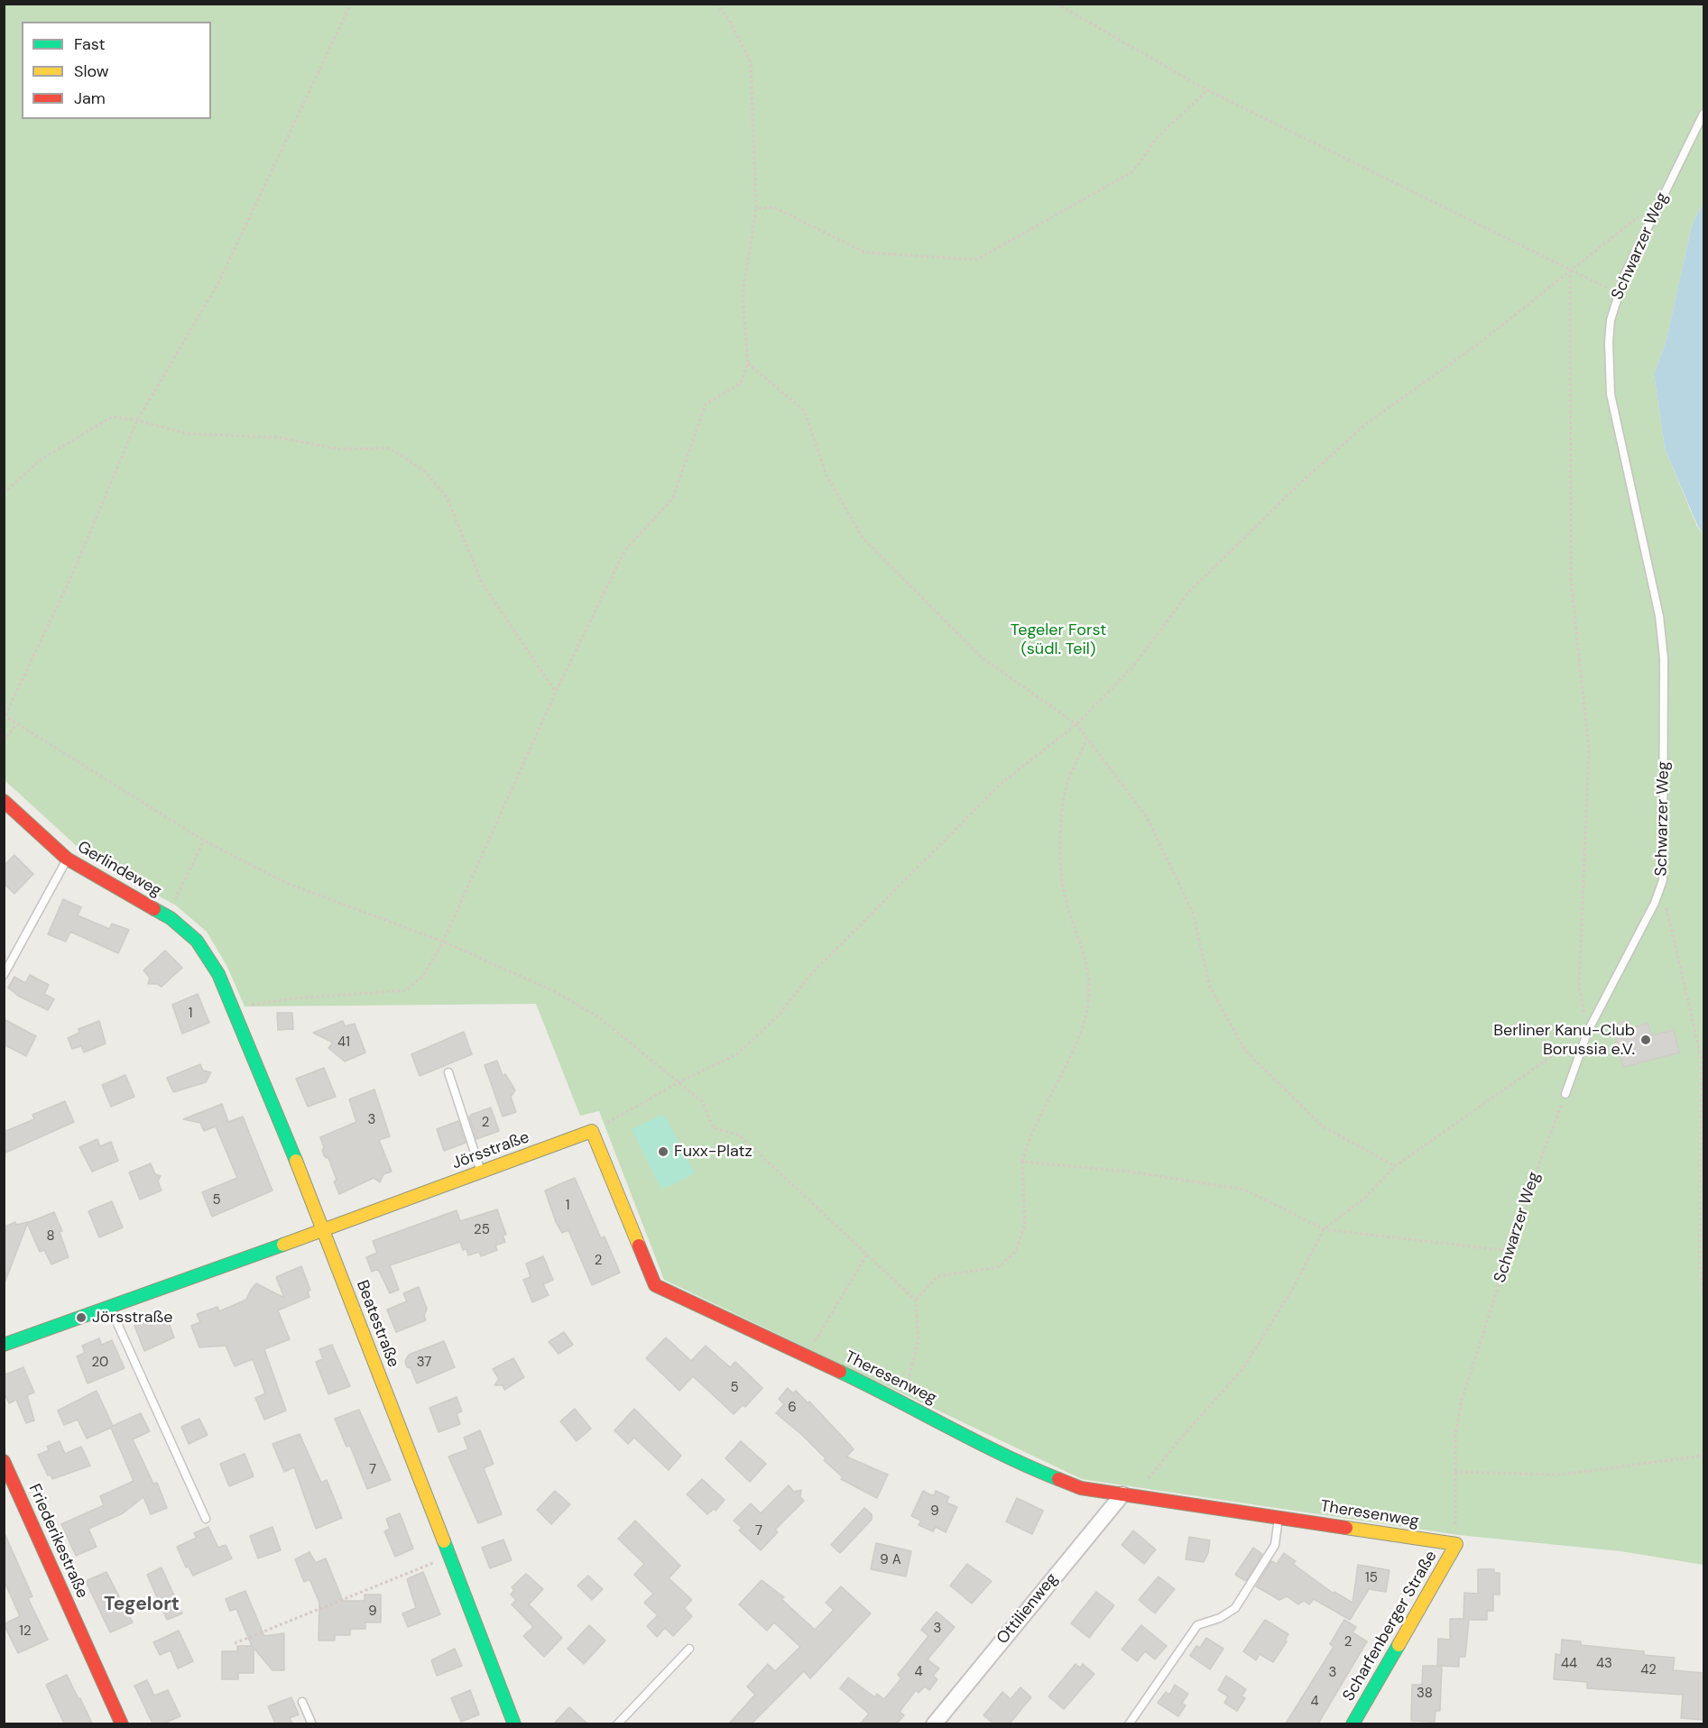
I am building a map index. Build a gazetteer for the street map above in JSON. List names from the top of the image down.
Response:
{
  "streets": {
    "street": [
      "Gerlindeweg",
      "Jörsstraße",
      "Beatestraße",
      "Theresenweg",
      "Friederikestraße",
      "Ottilienweg",
      "Scharfenberger Straße"
    ],
    "lane": ["Schwarzer Weg"]
  },
  "crossings": [
    ["Schwarzer Weg", "Theresenweg"],
    ["Schwarzer Weg", "Scharfenberger Straße"],
    ["Gerlindeweg", "Beatestraße"],
    ["Jörsstraße", "Beatestraße"],
    ["Jörsstraße", "Theresenweg"],
    ["Theresenweg", "Ottilienweg"],
    ["Theresenweg", "Scharfenberger Straße"]
  ],
  "districts": ["Tegelort"],
  "parks": ["Tegeler Forst (südl. Teil)"],
  "places": ["Berliner Kanu-Club Borussia e.V.", "Fuxx-Platz", "Jörsstraße"],
  "house_numbers": [
    "1",
    "41",
    "3",
    "2",
    "5",
    "1",
    "25",
    "8",
    "2",
    "20",
    "37",
    "5",
    "6",
    "7",
    "9",
    "7",
    "9 A",
    "15",
    "9",
    "3",
    "12",
    "2",
    "44",
    "43",
    "42",
    "4",
    "3",
    "38",
    "4"
  ],
  "legend": ["Fast", "Slow", "Jam"]
}
